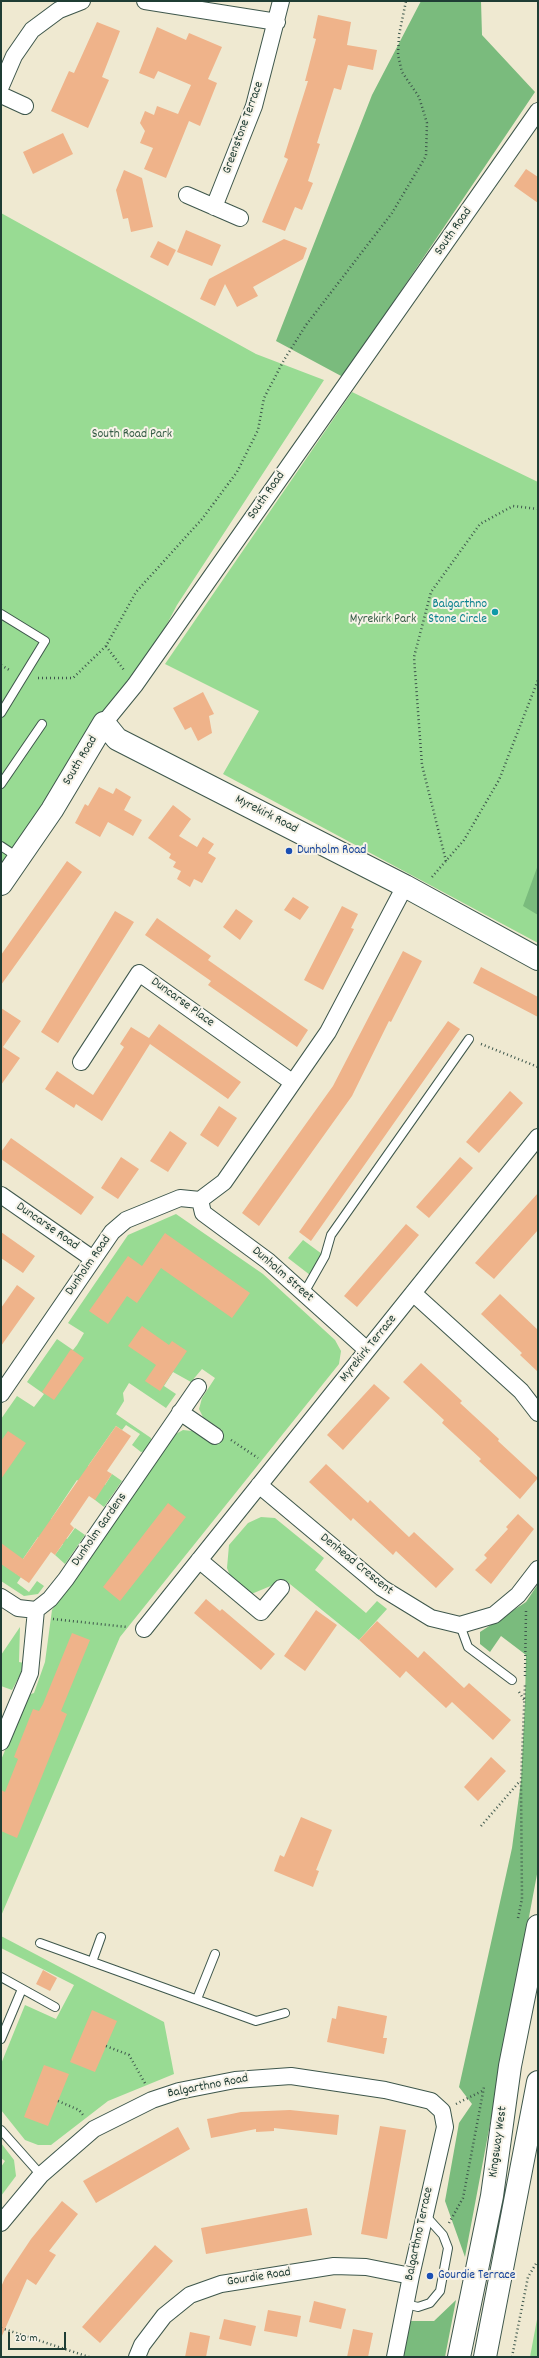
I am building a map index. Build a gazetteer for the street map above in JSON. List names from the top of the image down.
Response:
{
  "streets": {
    "main road": ["South Road", "Myrekirk Road", "Kingsway West"],
    "street": [
      "Greenstone Terrace",
      "Duncarse Place",
      "Duncarse Road",
      "Dunholm Road",
      "Dunholm Street",
      "Myrekirk Terrace",
      "Dunholm Gardens",
      "Denhead Crescent",
      "Balgarthno Road",
      "Balgarthno Terrace",
      "Gourdie Road"
    ]
  },
  "crossings": [
    ["South Road", "Myrekirk Road"],
    ["Duncarse Road", "Dunholm Road"],
    ["Dunholm Road", "Dunholm Street"],
    ["Dunholm Street", "Myrekirk Terrace"],
    ["Myrekirk Terrace", "Denhead Crescent"],
    ["Balgarthno Road", "Balgarthno Terrace"],
    ["Balgarthno Terrace", "Gourdie Road"]
  ],
  "parks": ["South Road Park", "Myrekirk Park"],
  "places": ["Balgarthno Stone Circle", "Dunholm Road", "Gourdie Terrace"],
  "scale_bar": "20 m"
}
